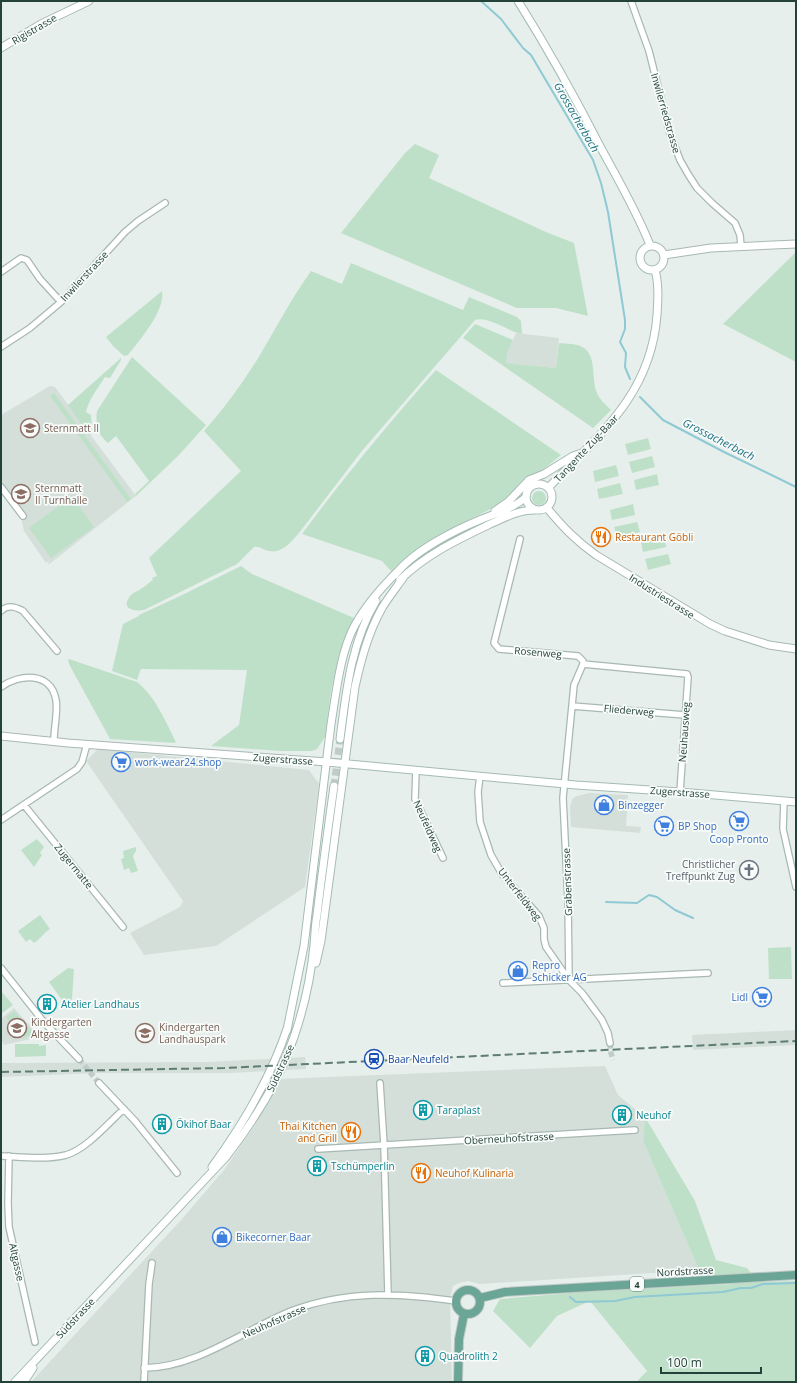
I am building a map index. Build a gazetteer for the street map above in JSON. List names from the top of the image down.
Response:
{
  "streets": {
    "main road": [
      "Rigistrasse",
      "Tangente Zug-Baar",
      "Industriestrasse",
      "Zugerstrasse",
      "Südstrasse",
      "Nordstrasse",
      "4"
    ],
    "street": [
      "Inwilerriedstrasse",
      "Inwilerstrasse",
      "Rosenweg",
      "Fliederweg",
      "Neuhausweg",
      "Neufeldweg",
      "Zugermatte",
      "Grabenstrasse",
      "Unterfeldweg",
      "Oberneuhofstrasse",
      "Altgasse",
      "Neuhofstrasse"
    ]
  },
  "crossings": [
    ["Tangente Zug-Baar", "Industriestrasse"],
    ["Rosenweg", "Neuhausweg"],
    ["Fliederweg", "Neuhausweg"],
    ["Neuhausweg", "Zugerstrasse"],
    ["Zugerstrasse", "Neufeldweg"],
    ["Zugerstrasse", "Grabenstrasse"],
    ["Zugerstrasse", "Unterfeldweg"],
    ["Grabenstrasse", "Unterfeldweg"],
    ["Nordstrasse", "Neuhofstrasse"]
  ],
  "water": ["Grossacherbach"],
  "places": {
    "school or university": [
      "Sternmatt II",
      "Sternmatt II Turnhalle",
      "Kindergarten Altgasse",
      "Kindergarten Landhauspark"
    ],
    "restaurant": ["Restaurant Göbli", "Thai Kitchen and Grill", "Neuhof Kulinaria"],
    "supermarket": [
      "work-wear24.shop",
      "Coop Pronto",
      "BP Shop",
      "Lidl"
    ],
    "shop": ["Binzegger", "Repro Schicker AG", "Bikecorner Baar"],
    "church": ["Christlicher Treffpunkt Zug"],
    "building": [
      "Atelier Landhaus",
      "Taraplast",
      "Neuhof",
      "Ökihof Baar",
      "Tschümperlin",
      "Quadrolith 2"
    ],
    "station": ["Baar Neufeld"]
  },
  "scale_bar": "100 m"
}
